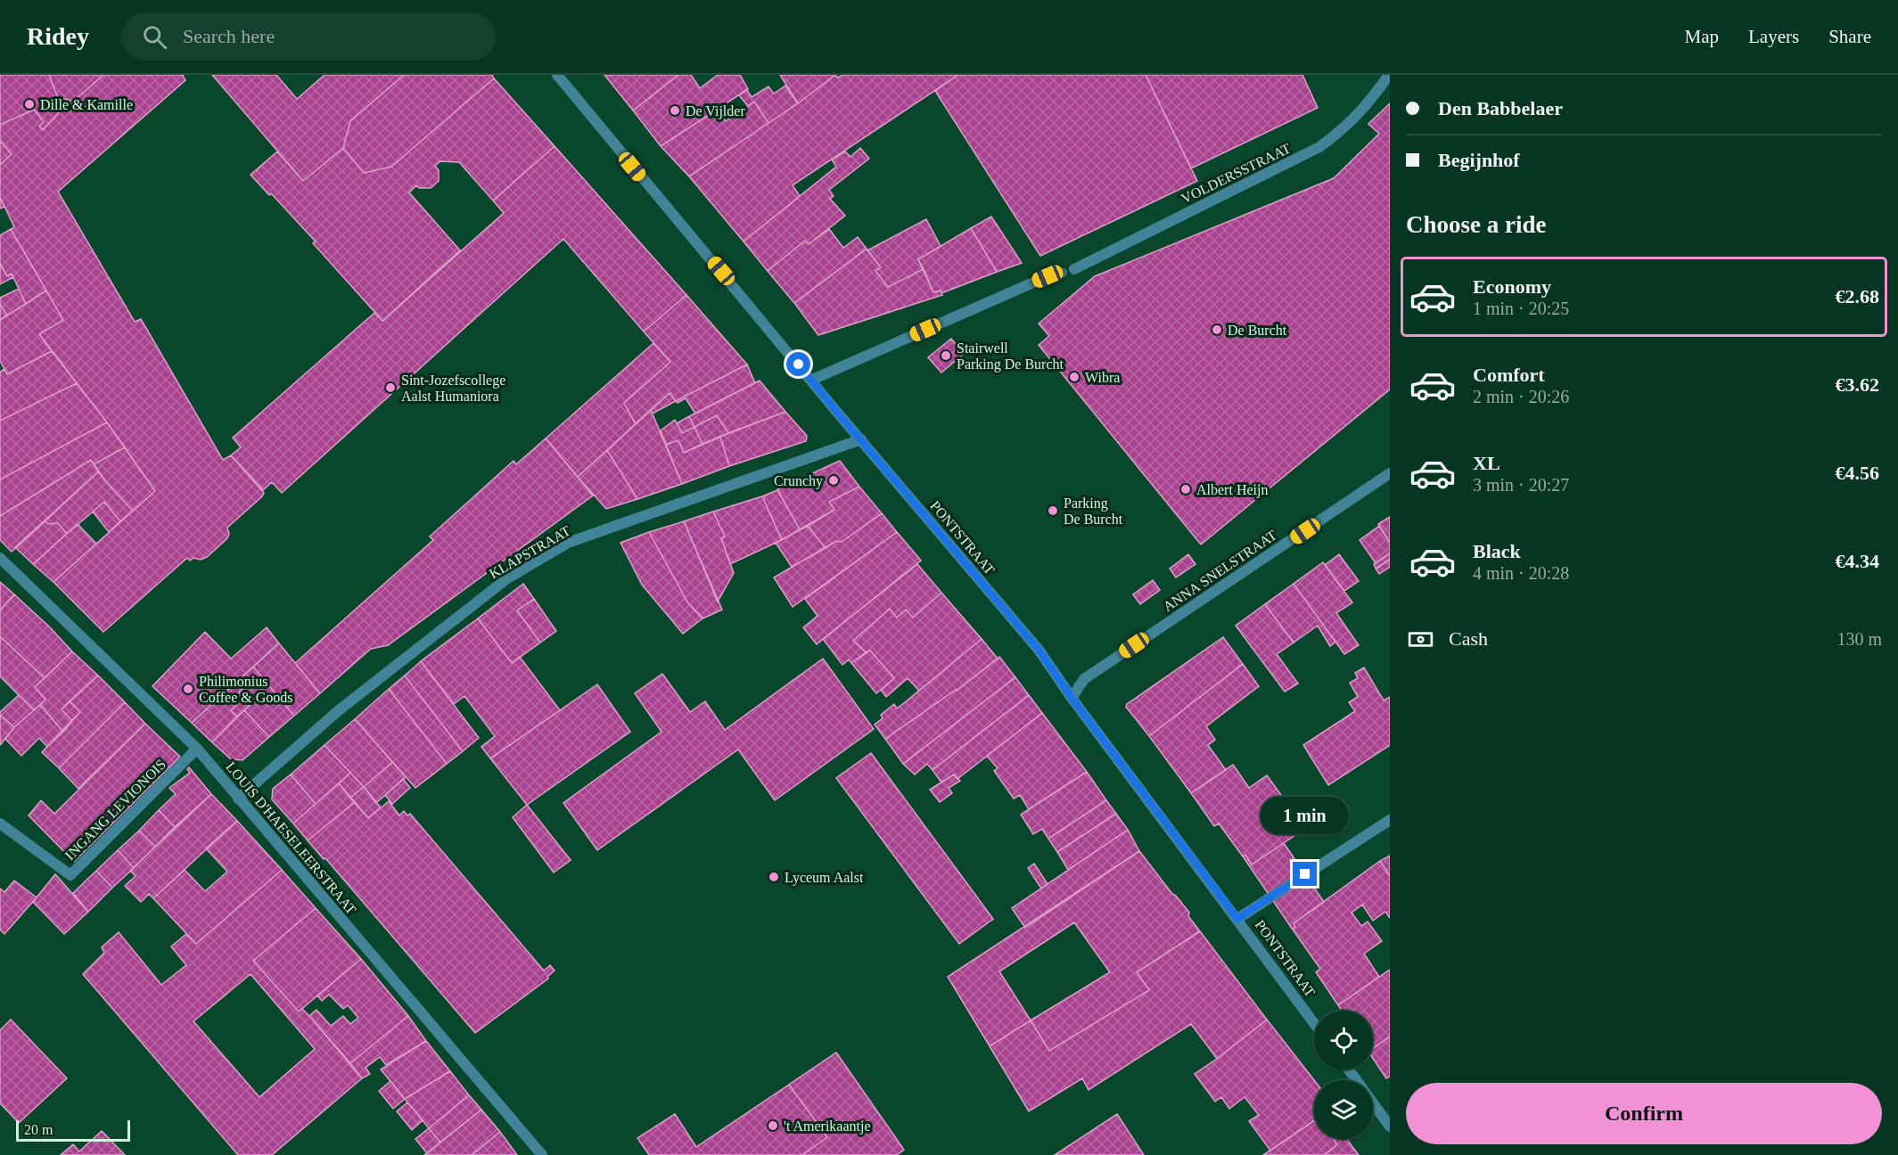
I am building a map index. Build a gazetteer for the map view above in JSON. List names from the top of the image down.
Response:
{
  "streets": {
    "street": [
      "VOLDERSSTRAAT",
      "PONTSTRAAT",
      "KLAPSTRAAT",
      "ANNA SNELSTRAAT",
      "INGANG LEVIONOIS",
      "LOUIS D'HAESELEERSTRAAT"
    ]
  },
  "crossings": [
    ["PONTSTRAAT", "KLAPSTRAAT"],
    ["PONTSTRAAT", "ANNA SNELSTRAAT"],
    ["KLAPSTRAAT", "LOUIS D'HAESELEERSTRAAT"],
    ["INGANG LEVIONOIS", "LOUIS D'HAESELEERSTRAAT"]
  ],
  "places": [
    "Dille & Kamille",
    "De Vijlder",
    "De Burcht",
    "Stairwell Parking De Burcht",
    "Wibra",
    "Sint-Jozefscollege Aalst Humaniora",
    "Crunchy",
    "Albert Heijn",
    "Parking De Burcht",
    "Philimonius Coffee & Goods",
    "Lyceum Aalst",
    "'t Amerikaantje"
  ],
  "scale_bar": "20 m",
  "page": {
    "header": "Ridey",
    "search": "Search here",
    "nav": ["Map", "Layers", "Share"],
    "banner": ["Den Babbelaer", "Begijnhof"],
    "heading": "Choose a ride",
    "list": [
      {
        "name": "Economy",
        "note": "1 min · 20:25",
        "value": "€2.68"
      },
      {
        "name": "Comfort",
        "note": "2 min · 20:26",
        "value": "€3.62"
      },
      {
        "name": "XL",
        "note": "3 min · 20:27",
        "value": "€4.56"
      },
      {
        "name": "Black",
        "note": "4 min · 20:28",
        "value": "€4.34"
      }
    ],
    "pay": ["Cash", "130 m"],
    "bubble": "1 min",
    "buttons": "Confirm",
    "scale": "20 m"
  }
}
